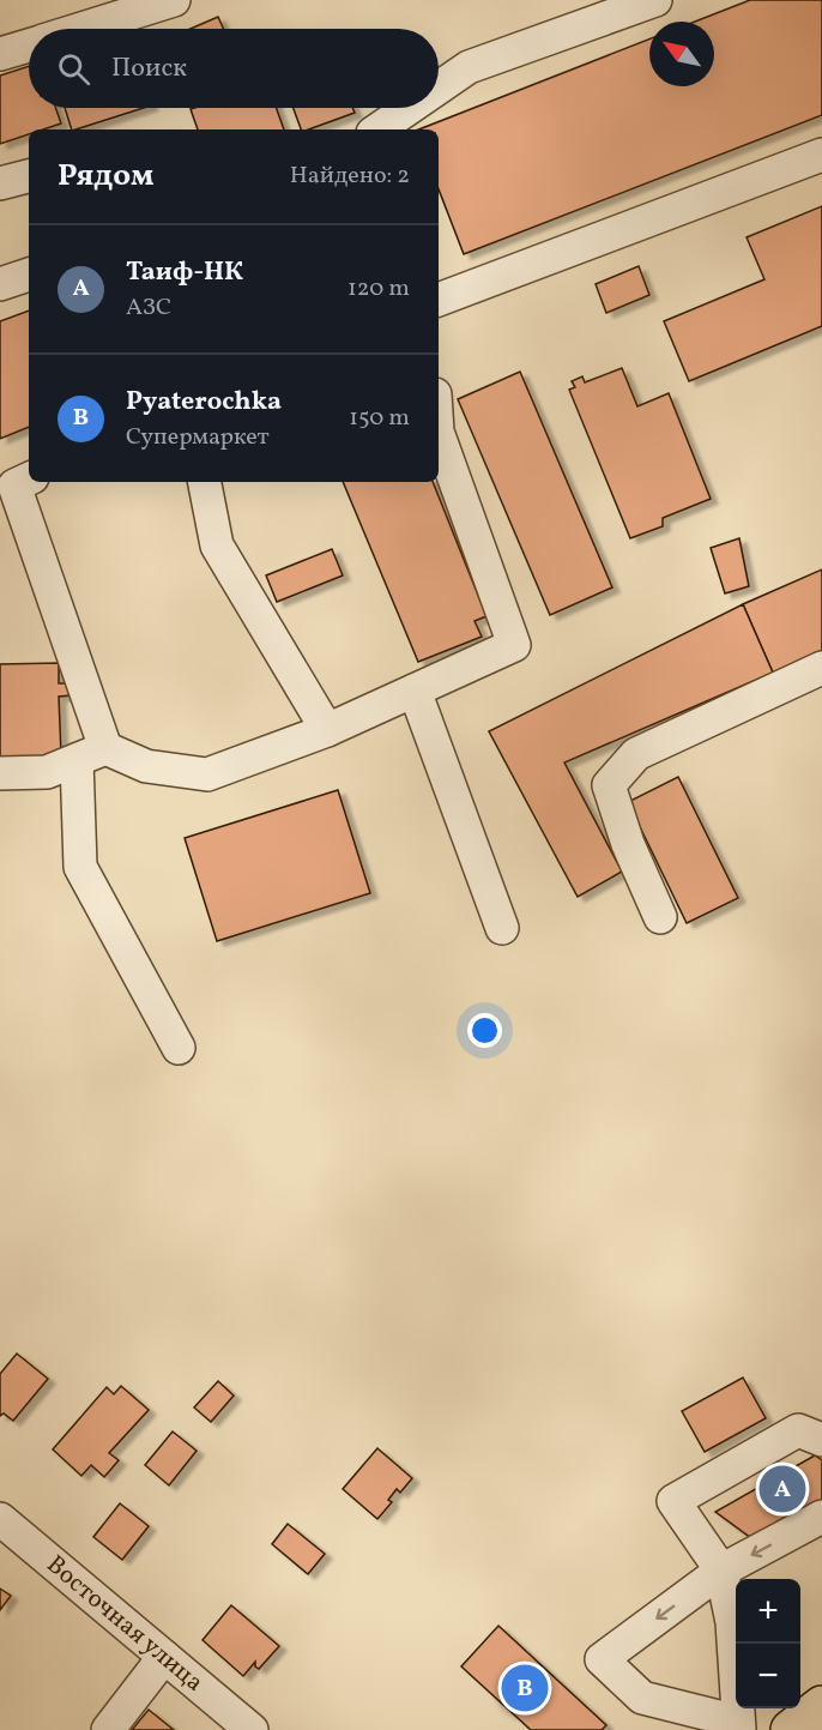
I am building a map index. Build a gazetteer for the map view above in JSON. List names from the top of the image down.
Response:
{
  "streets": {
    "street": ["Восточная улица"]
  },
  "north": "top left",
  "page": {
    "search": "Поиск",
    "heading": ["Рядом", "Найдено: 2"],
    "list": [
      {
        "mark": "A",
        "name": "Таиф-НК",
        "note": "АЗС",
        "value": "120 m"
      },
      {
        "mark": "B",
        "name": "Pyaterochka",
        "note": "Супермаркет",
        "value": "150 m"
      }
    ],
    "pins": ["A", "B"],
    "map_buttons": ["+", "−"]
  }
}
